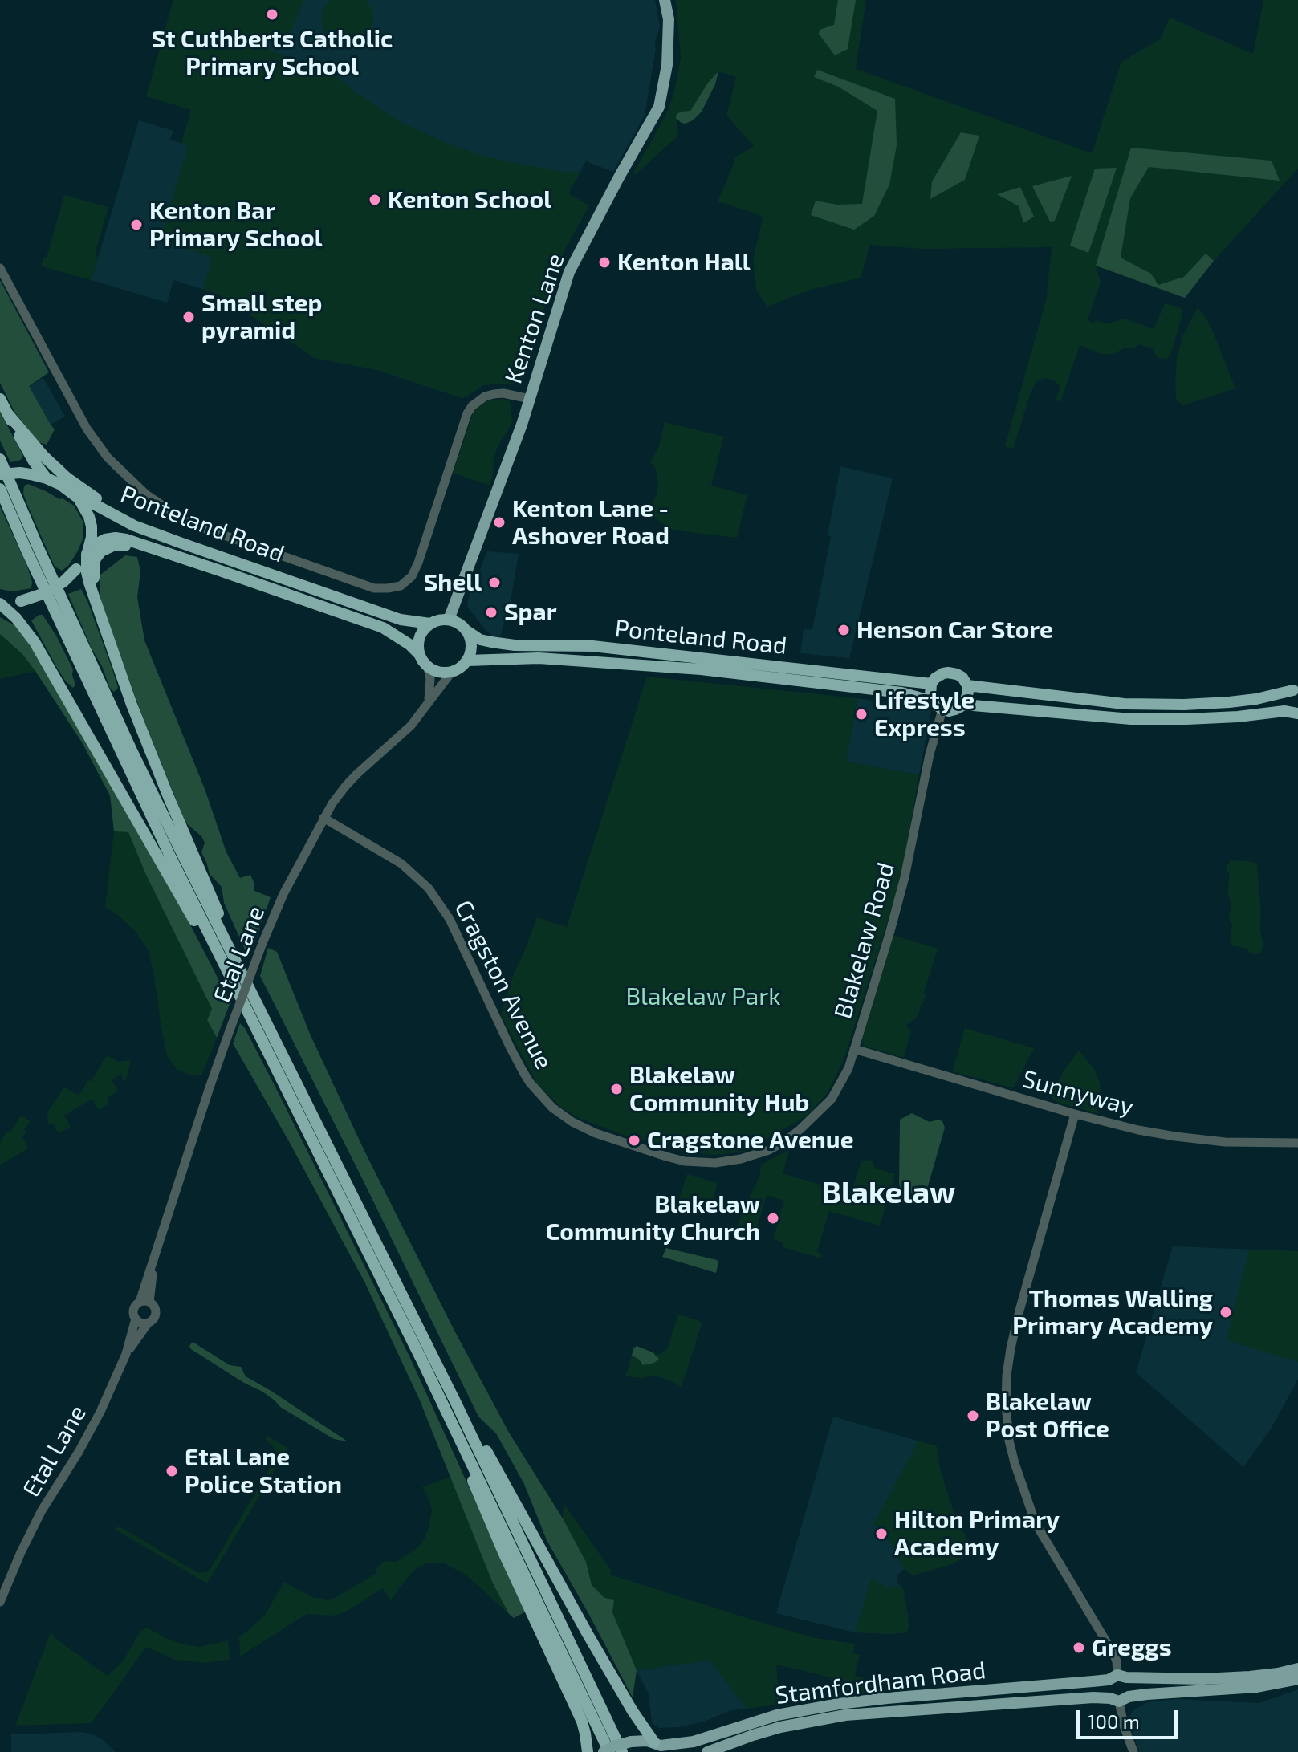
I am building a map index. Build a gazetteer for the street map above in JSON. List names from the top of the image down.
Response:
{
  "streets": {
    "highway": ["Ponteland Road"],
    "main road": ["Kenton Lane", "Stamfordham Road"],
    "street": [
      "Blakelaw Road",
      "Etal Lane",
      "Cragston Avenue",
      "Sunnyway"
    ]
  },
  "crossings": [
    ["Kenton Lane", "Ponteland Road"],
    ["Kenton Lane", "Etal Lane"],
    ["Ponteland Road", "Blakelaw Road"],
    ["Ponteland Road", "Etal Lane"],
    ["Blakelaw Road", "Cragston Avenue"],
    ["Blakelaw Road", "Sunnyway"],
    ["Etal Lane", "Cragston Avenue"]
  ],
  "districts": ["Blakelaw"],
  "parks": ["Blakelaw Park"],
  "places": [
    "St Cuthberts Catholic Primary School",
    "Kenton School",
    "Kenton Bar Primary School",
    "Kenton Hall",
    "Small step pyramid",
    "Kenton Lane - Ashover Road",
    "Shell",
    "Spar",
    "Henson Car Store",
    "Lifestyle Express",
    "Blakelaw Community Hub",
    "Cragstone Avenue",
    "Blakelaw Community Church",
    "Thomas Walling Primary Academy",
    "Blakelaw Post Office",
    "Etal Lane Police Station",
    "Hilton Primary Academy",
    "Greggs"
  ],
  "scale_bar": "100 m"
}
